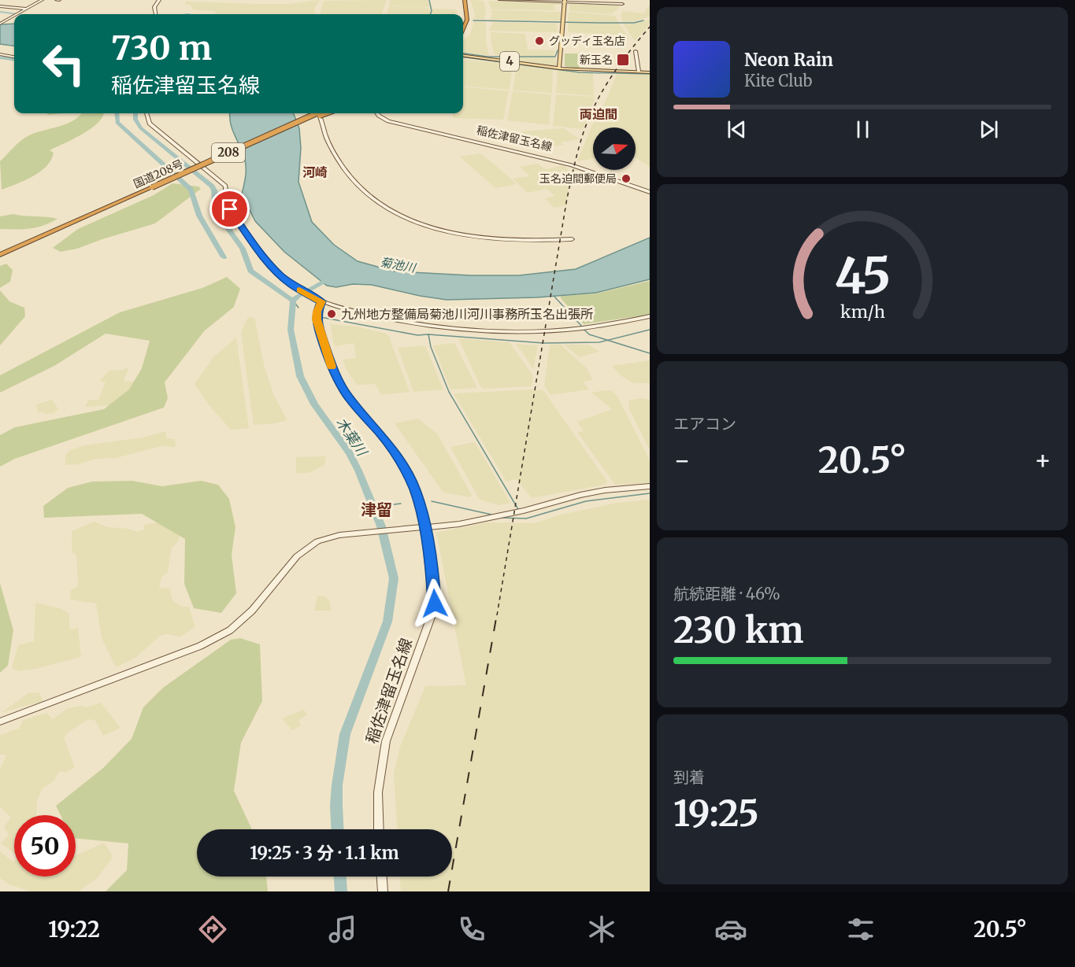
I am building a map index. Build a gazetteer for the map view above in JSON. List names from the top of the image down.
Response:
{
  "streets": {
    "highway": ["208", "国道208号"],
    "main road": ["4", "稲佐津留玉名線"]
  },
  "districts": ["両迫間", "河崎", "津留"],
  "water": ["菊池川", "木葉川"],
  "places": {
    "other": ["グッディ玉名店", "玉名迫間郵便局", "九州地方整備局菊池川河川事務所玉名出張所"],
    "transit": ["新玉名"]
  },
  "north": "right",
  "page": {
    "turn": ["730 m", "稲佐津留玉名線"],
    "song": ["Neon Rain", "Kite Club"],
    "tile": [
      "エアコン",
      ["航続距離 · 46%", "230 km"],
      ["到着", "19:25"]
    ],
    "heat": ["−", "20.5°", "+"],
    "limit": "50",
    "trip": "19:25 · 3 分 · 1.1 km",
    "tabs": ["19:22", "20.5°"],
    "gauge": ["45", "km/h"]
  }
}
